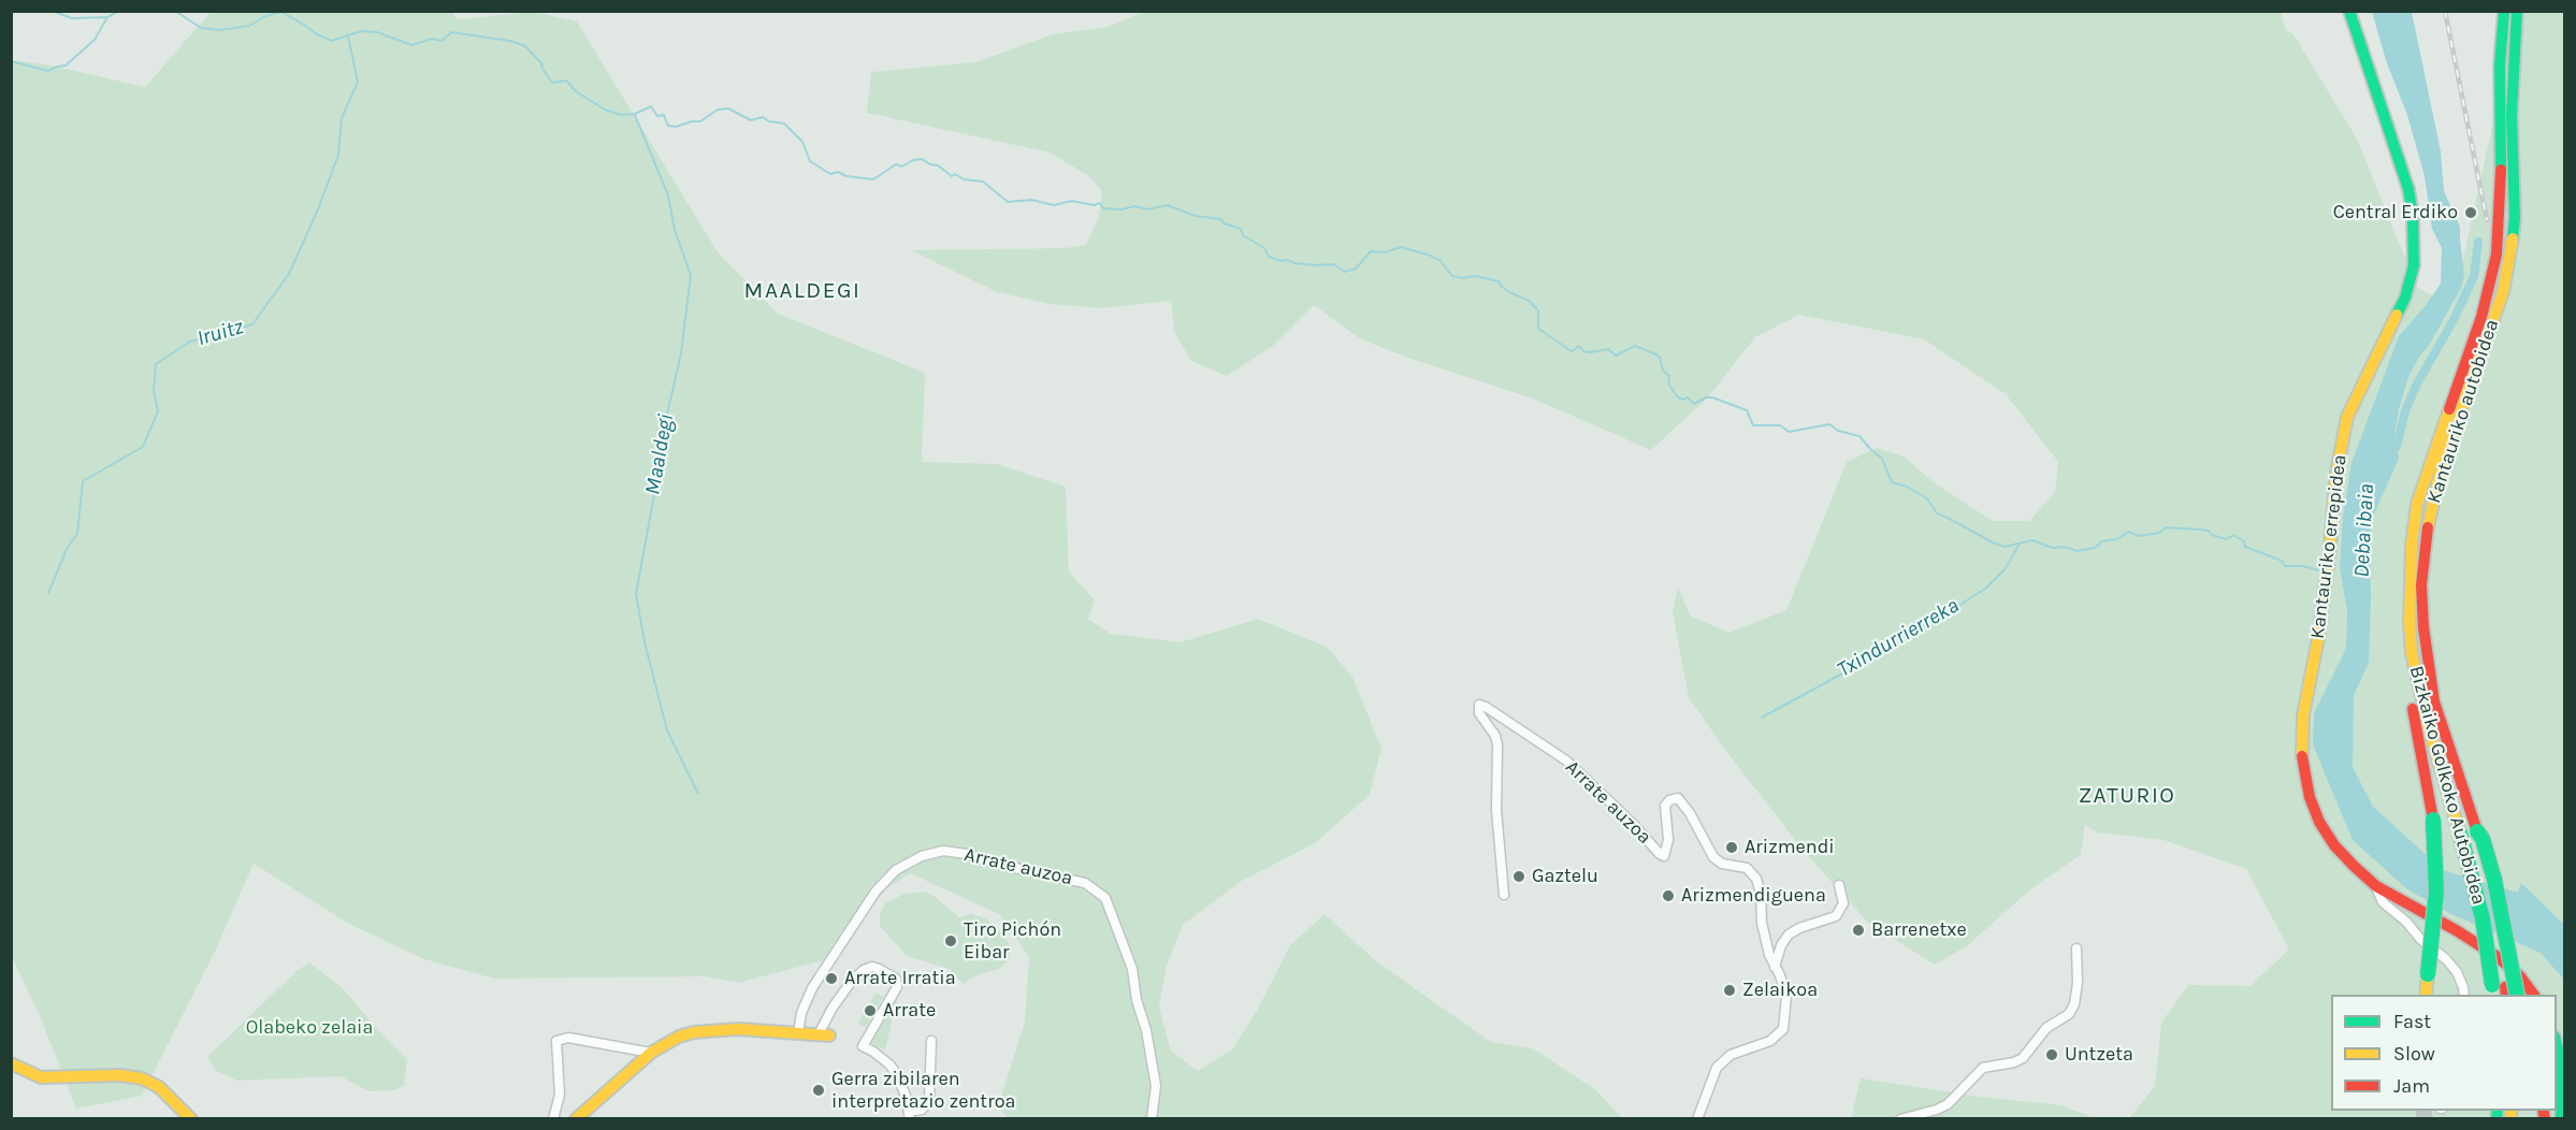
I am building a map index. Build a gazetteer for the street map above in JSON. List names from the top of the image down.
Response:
{
  "streets": {
    "main road": ["Kantauriko autobidea", "Kantauriko errepidea", "Bizkaiko Golkoko Autobidea"],
    "street": ["Arrate auzoa"]
  },
  "crossings": [
    ["Kantauriko autobidea", "Bizkaiko Golkoko Autobidea"]
  ],
  "districts": ["MAALDEGI", "ZATURIO"],
  "water": [
    "Iruitz",
    "Maaldegi",
    "Deba ibaia",
    "Txindurrierreka"
  ],
  "parks": ["Olabeko zelaia"],
  "places": [
    "Central Erdiko",
    "Arizmendi",
    "Gaztelu",
    "Arizmendiguena",
    "Barrenetxe",
    "Tiro Pichón Eibar",
    "Arrate Irratia",
    "Zelaikoa",
    "Arrate",
    "Untzeta",
    "Gerra zibilaren interpretazio zentroa"
  ],
  "legend": ["Fast", "Slow", "Jam"]
}
